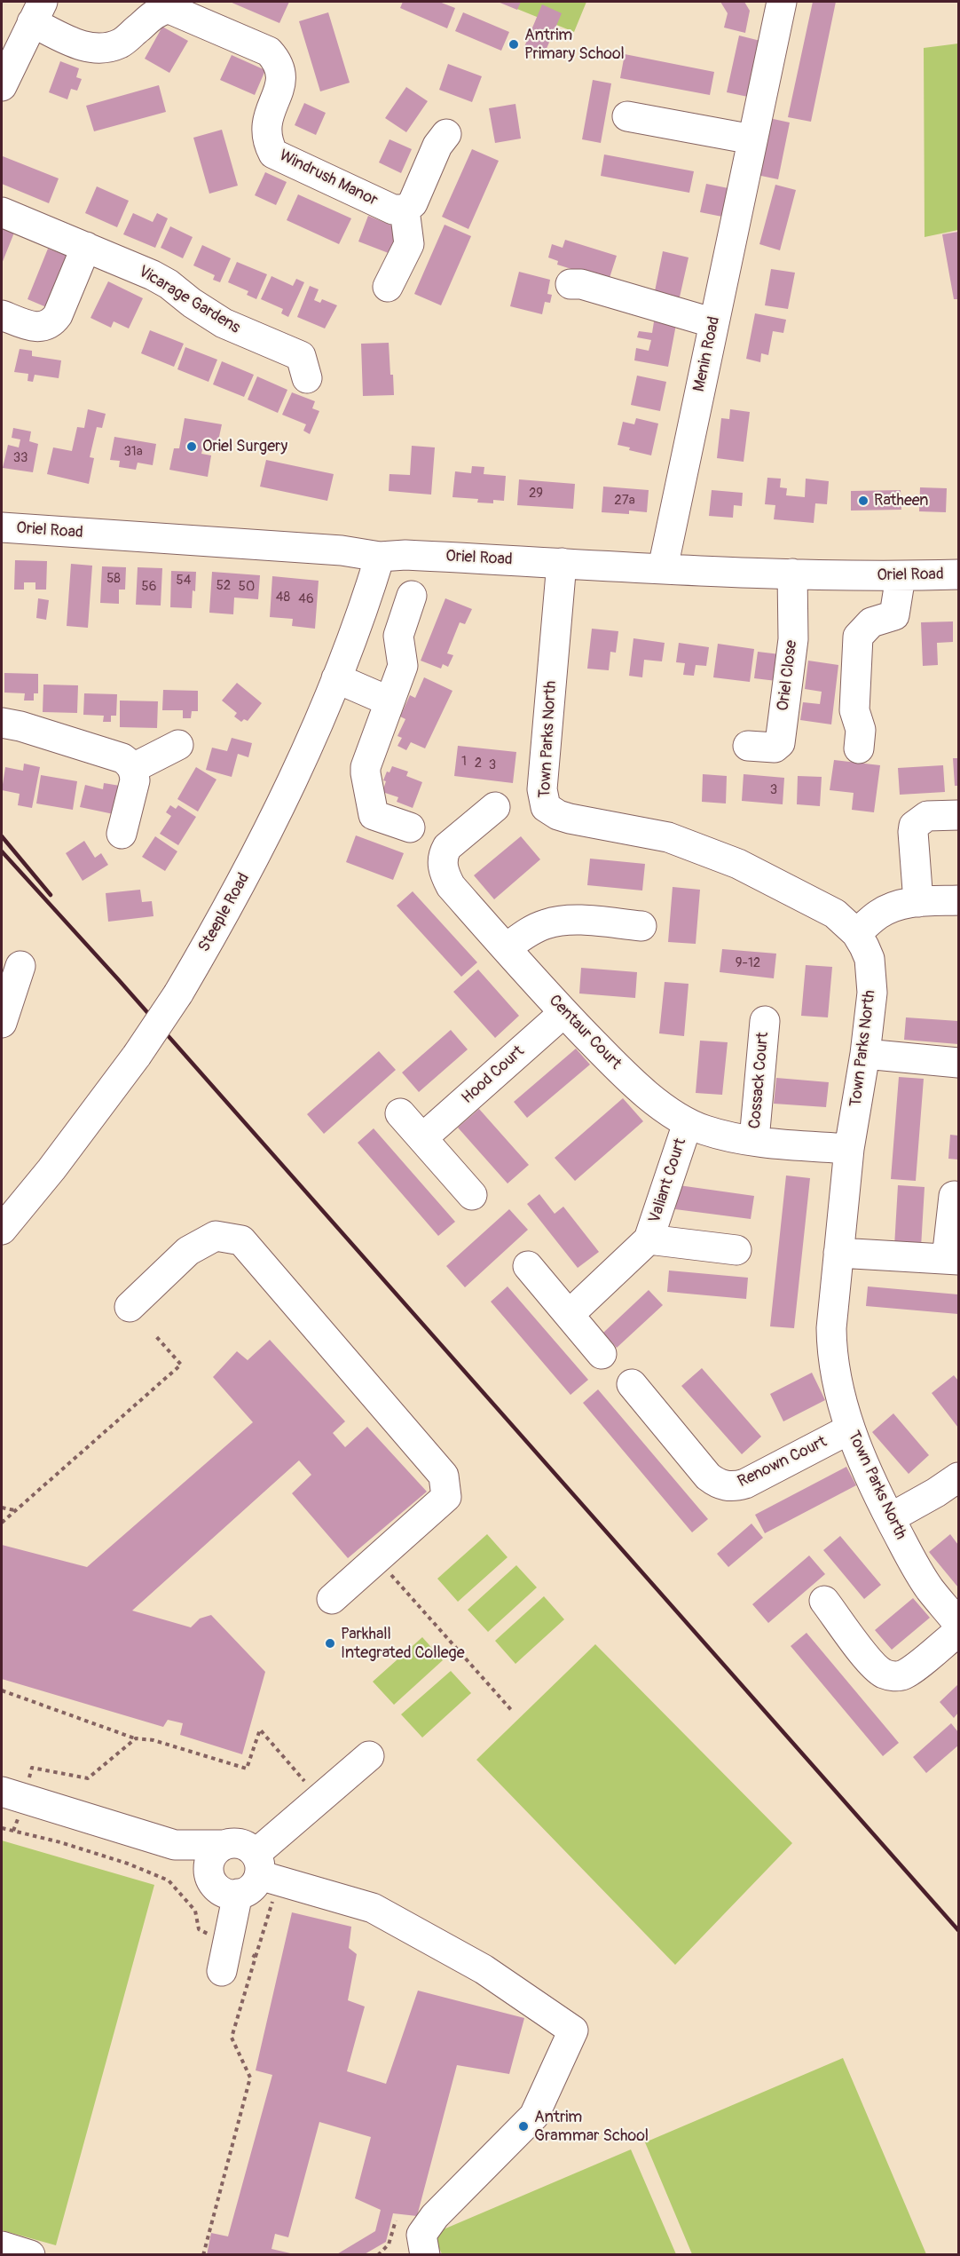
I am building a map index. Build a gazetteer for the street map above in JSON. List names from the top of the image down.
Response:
{
  "streets": {
    "street": [
      "Windrush Manor",
      "Vicarage Gardens",
      "Menin Road",
      "Oriel Road",
      "Oriel Close",
      "Town Parks North",
      "Steeple Road",
      "Centaur Court",
      "Hood Court",
      "Cossack Court",
      "Valiant Court",
      "Renown Court"
    ]
  },
  "crossings": [
    ["Menin Road", "Oriel Road"],
    ["Oriel Road", "Oriel Close"],
    ["Oriel Road", "Town Parks North"],
    ["Oriel Road", "Steeple Road"],
    ["Town Parks North", "Centaur Court"],
    ["Town Parks North", "Renown Court"],
    ["Centaur Court", "Hood Court"],
    ["Centaur Court", "Cossack Court"],
    ["Centaur Court", "Valiant Court"]
  ],
  "places": [
    "Antrim Primary School",
    "Oriel Surgery",
    "Ratheen",
    "Parkhall Integrated College",
    "Antrim Grammar School"
  ],
  "house_numbers": [
    "31a",
    "33",
    "29",
    "27a",
    "58",
    "54",
    "52",
    "56",
    "50",
    "48",
    "46",
    "1",
    "2",
    "3",
    "3",
    "9-12"
  ]
}
